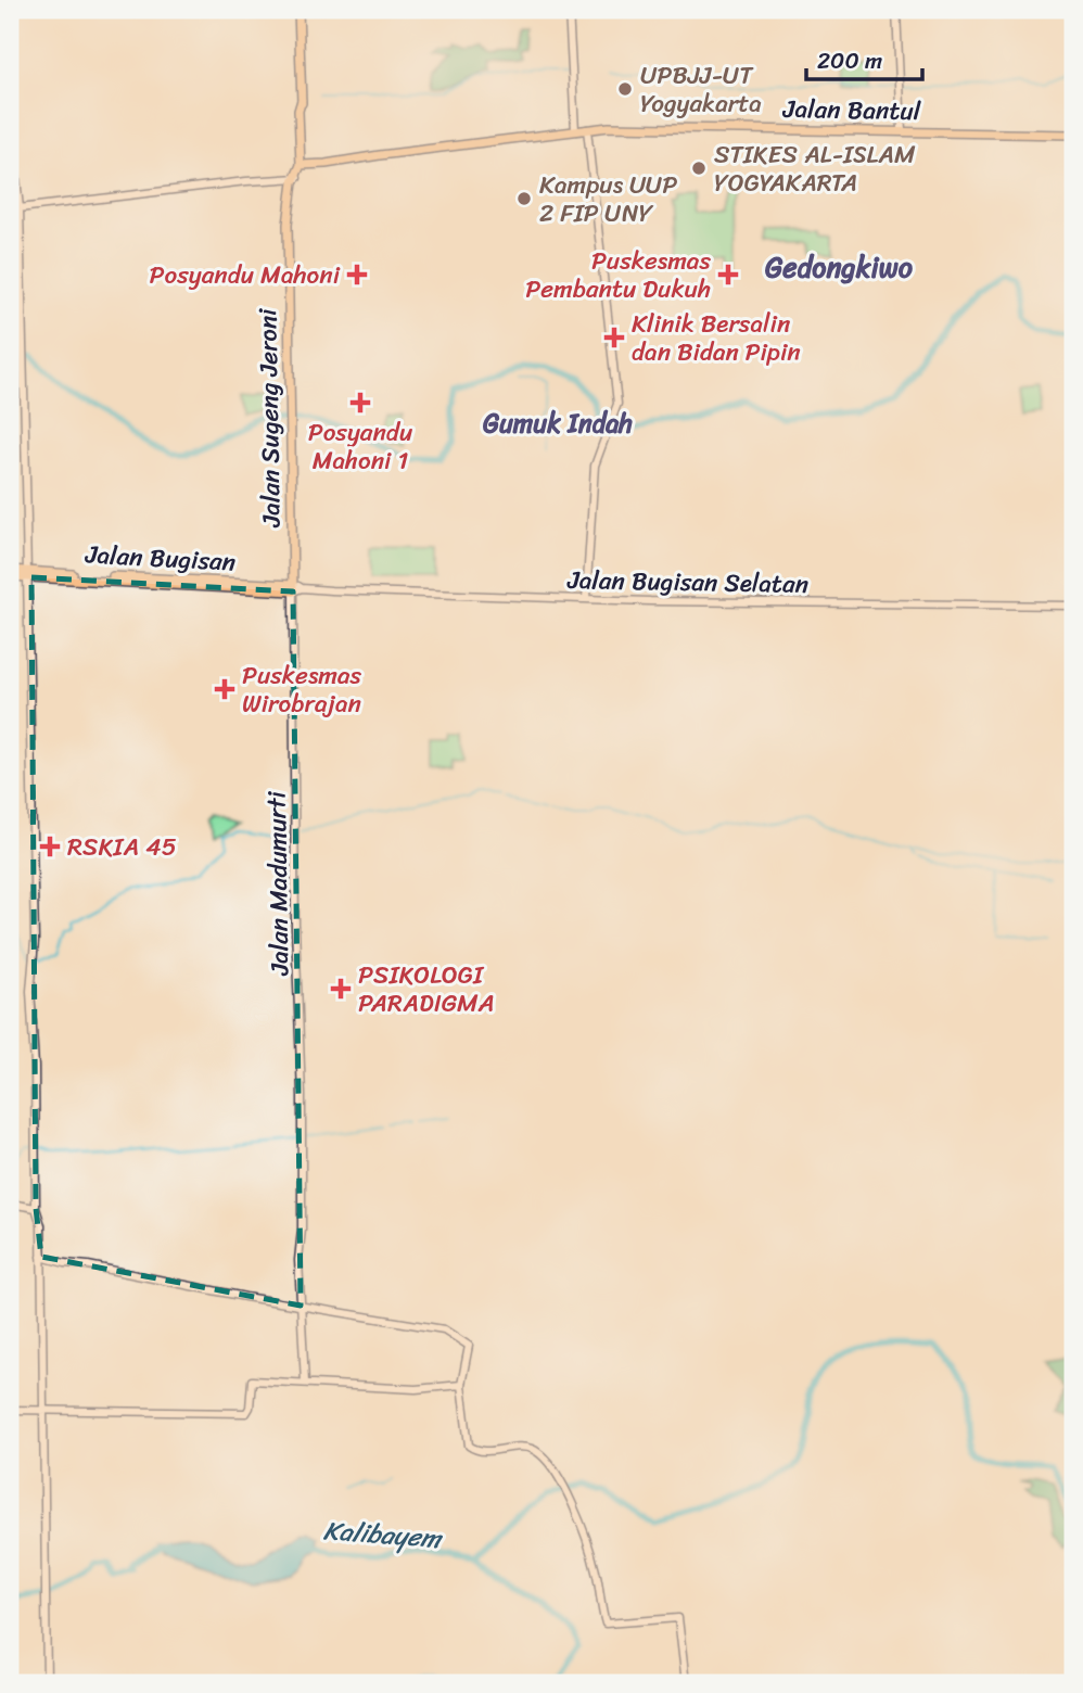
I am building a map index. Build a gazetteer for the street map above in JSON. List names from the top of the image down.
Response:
{
  "streets": {
    "main road": ["Jalan Bantul", "Jalan Sugeng Jeroni", "Jalan Bugisan"],
    "street": ["Jalan Bugisan Selatan", "Jalan Madumurti"]
  },
  "crossings": [
    ["Jalan Bantul", "Jalan Sugeng Jeroni"],
    ["Jalan Sugeng Jeroni", "Jalan Bugisan"],
    ["Jalan Sugeng Jeroni", "Jalan Bugisan Selatan"],
    ["Jalan Sugeng Jeroni", "Jalan Madumurti"],
    ["Jalan Bugisan", "Jalan Bugisan Selatan"],
    ["Jalan Bugisan", "Jalan Madumurti"],
    ["Jalan Bugisan Selatan", "Jalan Madumurti"]
  ],
  "districts": ["Gedongkiwo", "Gumuk Indah"],
  "water": ["Kalibayem"],
  "places": {
    "other": ["UPBJJ-UT Yogyakarta", "STIKES AL-ISLAM YOGYAKARTA", "Kampus UUP 2 FIP UNY"],
    "health": [
      "Posyandu Mahoni",
      "Puskesmas Pembantu Dukuh",
      "Klinik Bersalin dan Bidan Pipin",
      "Posyandu Mahoni 1",
      "Puskesmas Wirobrajan",
      "RSKIA 45",
      "PSIKOLOGI PARADIGMA"
    ]
  },
  "scale_bar": "200 m"
}
